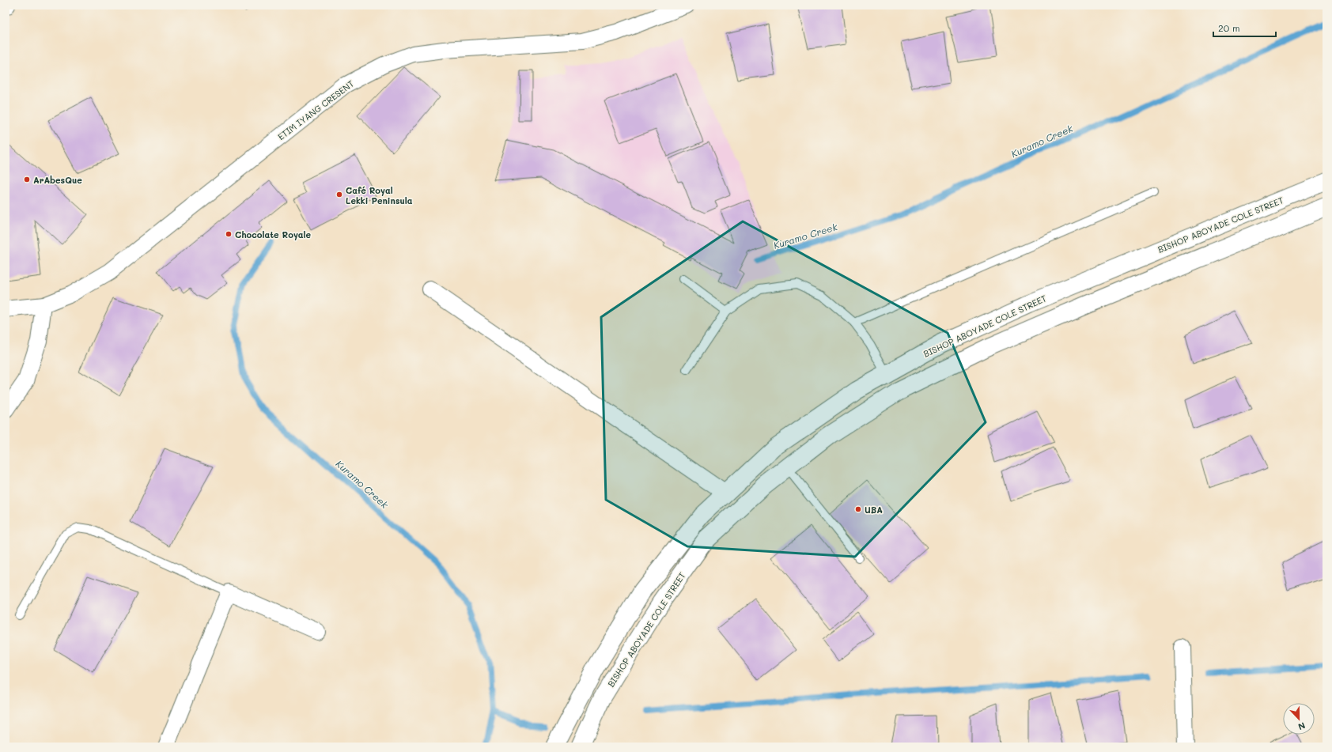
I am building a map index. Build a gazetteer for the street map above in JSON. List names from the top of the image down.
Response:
{
  "streets": {
    "street": ["ETIM IYANG CRESENT", "BISHOP ABOYADE COLE STREET"]
  },
  "water": ["Kuramo Creek"],
  "places": [
    "ArAbesQue",
    "Café Royal Lekki Peninsula",
    "Chocolate Royale",
    "UBA"
  ],
  "scale_bar": "20 m",
  "north": "bottom"
}
